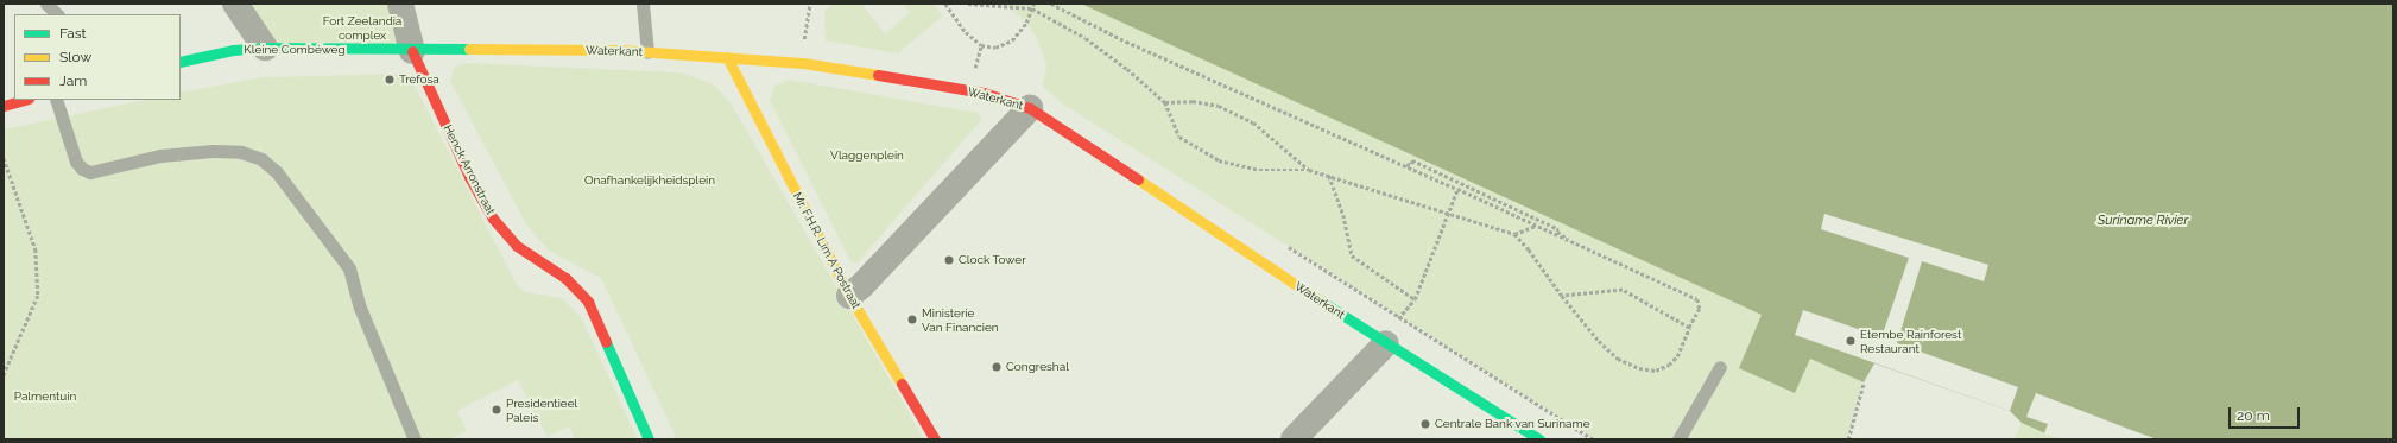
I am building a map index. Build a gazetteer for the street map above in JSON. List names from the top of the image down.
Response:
{
  "streets": {
    "main road": [
      "Kleine Combéweg",
      "Waterkant",
      "Henck Arronstraat",
      "Mr. F.H.R. Lim A Postraat"
    ]
  },
  "crossings": [
    ["Kleine Combéweg", "Waterkant"],
    ["Kleine Combéweg", "Henck Arronstraat"],
    ["Waterkant", "Henck Arronstraat"],
    ["Waterkant", "Mr. F.H.R. Lim A Postraat"]
  ],
  "water": ["Suriname Rivier"],
  "parks": [
    "Fort Zeelandia complex",
    "Vlaggenplein",
    "Onafhankelijkheidsplein",
    "Palmentuin"
  ],
  "places": [
    "Trefosa",
    "Clock Tower",
    "Ministerie Van Financien",
    "Etembe Rainforest Restaurant",
    "Congreshal",
    "Presidentieel Paleis",
    "Centrale Bank van Suriname"
  ],
  "legend": ["Fast", "Slow", "Jam"],
  "scale_bar": "20 m"
}
